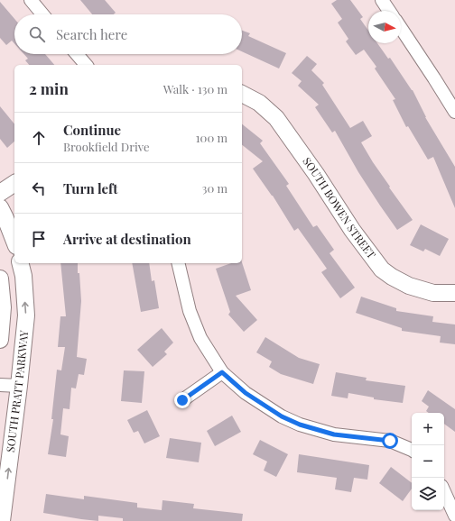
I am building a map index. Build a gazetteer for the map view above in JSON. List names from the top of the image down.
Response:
{
  "streets": {
    "street": ["SOUTH BOWEN STREET", "SOUTH PRATT PARKWAY"]
  },
  "one_way": ["SOUTH PRATT PARKWAY"],
  "north": "right",
  "page": {
    "search": "Search here",
    "heading": ["2 min", "Walk · 130 m"],
    "list": [
      ["Continue", "Brookfield Drive", "100 m"],
      ["Turn left", "30 m"],
      "Arrive at destination"
    ],
    "map_buttons": ["+", "−"]
  }
}
